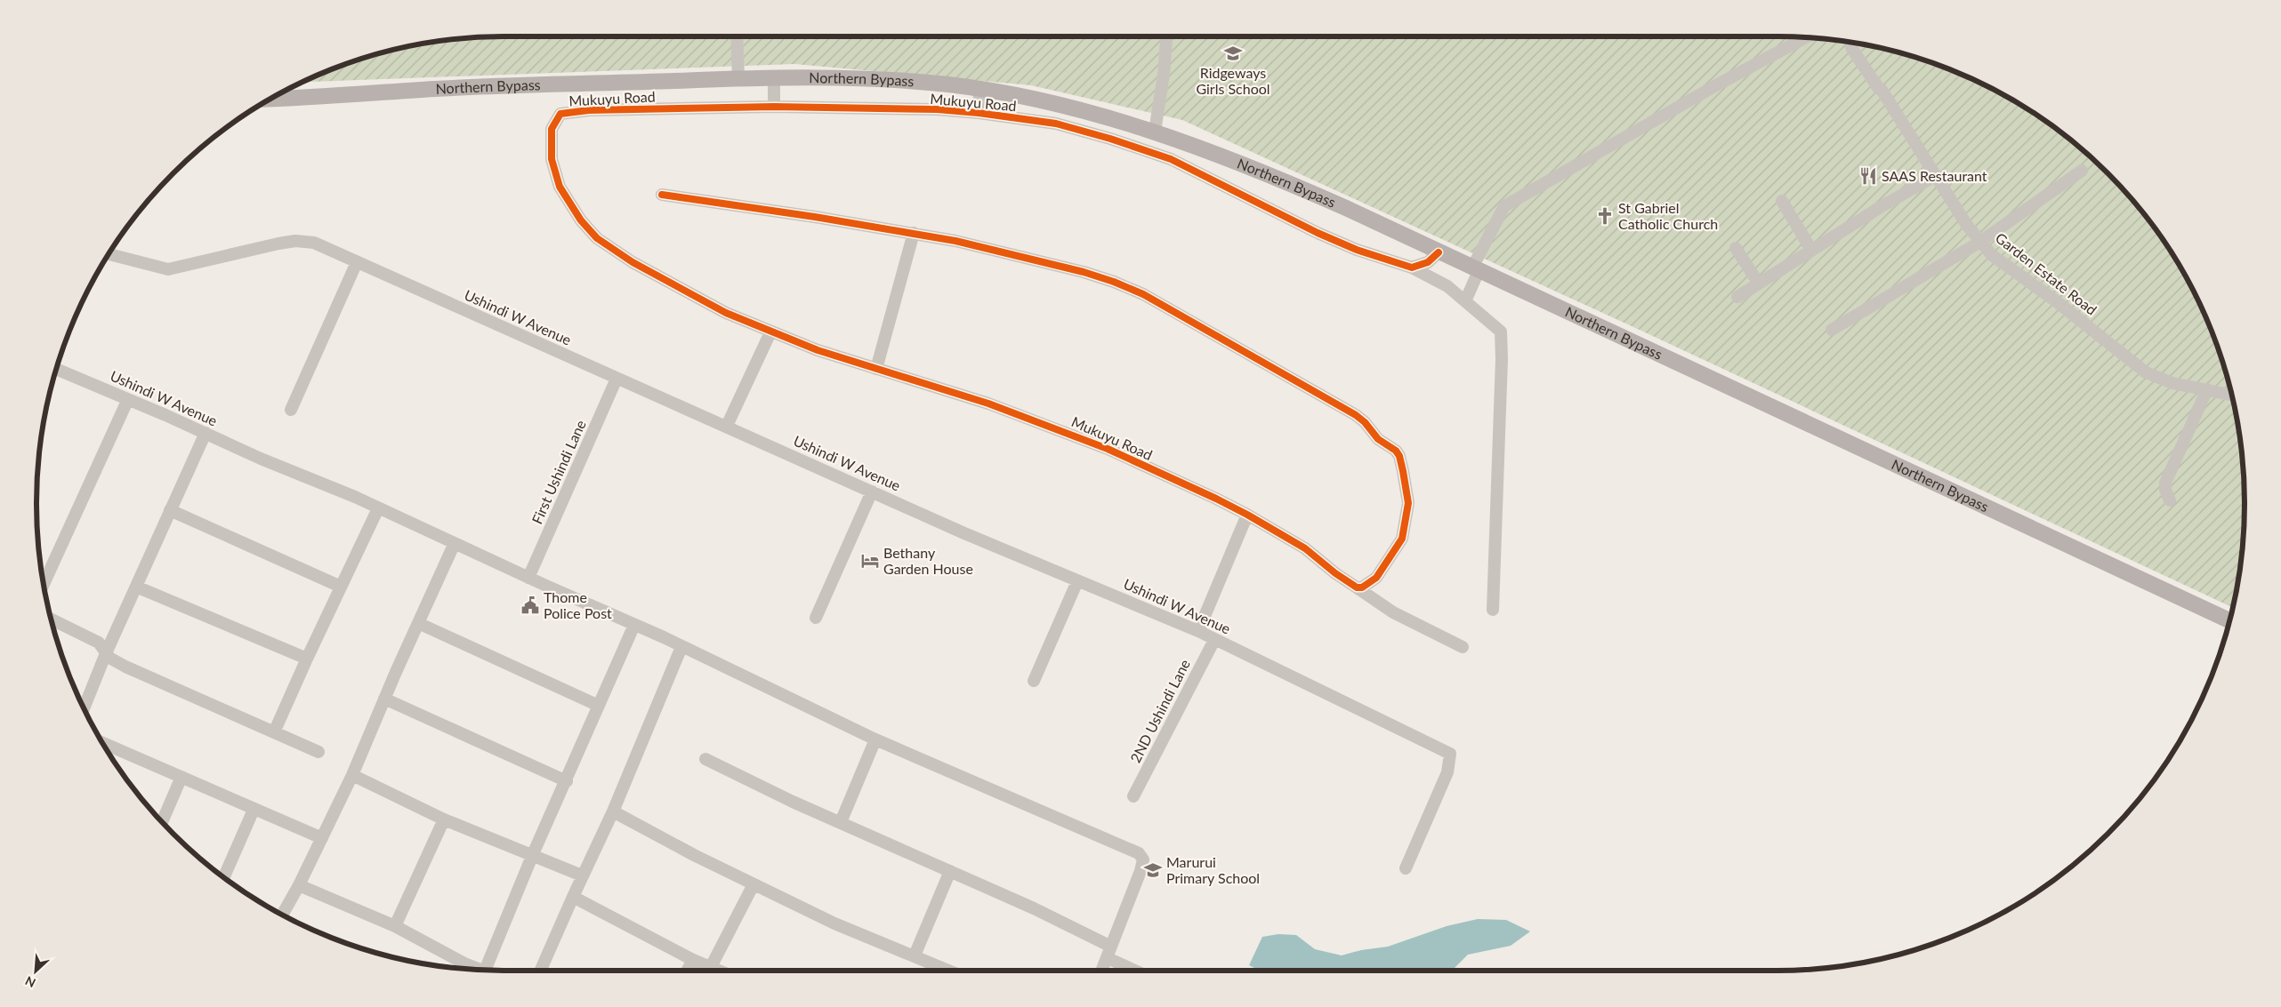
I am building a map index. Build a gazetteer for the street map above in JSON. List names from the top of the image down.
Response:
{
  "streets": {
    "main road": ["Northern Bypass"],
    "street": [
      "Mukuyu Road",
      "Garden Estate Road",
      "Ushindi W Avenue",
      "First Ushindi Lane",
      "2ND Ushindi Lane"
    ]
  },
  "crossings": [
    ["Ushindi W Avenue", "First Ushindi Lane"],
    ["Ushindi W Avenue", "2ND Ushindi Lane"]
  ],
  "places": {
    "school or university": ["Ridgeways Girls School", "Marurui Primary School"],
    "restaurant": ["SAAS Restaurant"],
    "church": ["St Gabriel Catholic Church"],
    "hotel": ["Bethany Garden House"],
    "public building": ["Thome Police Post"]
  },
  "north": "bottom left"
}
